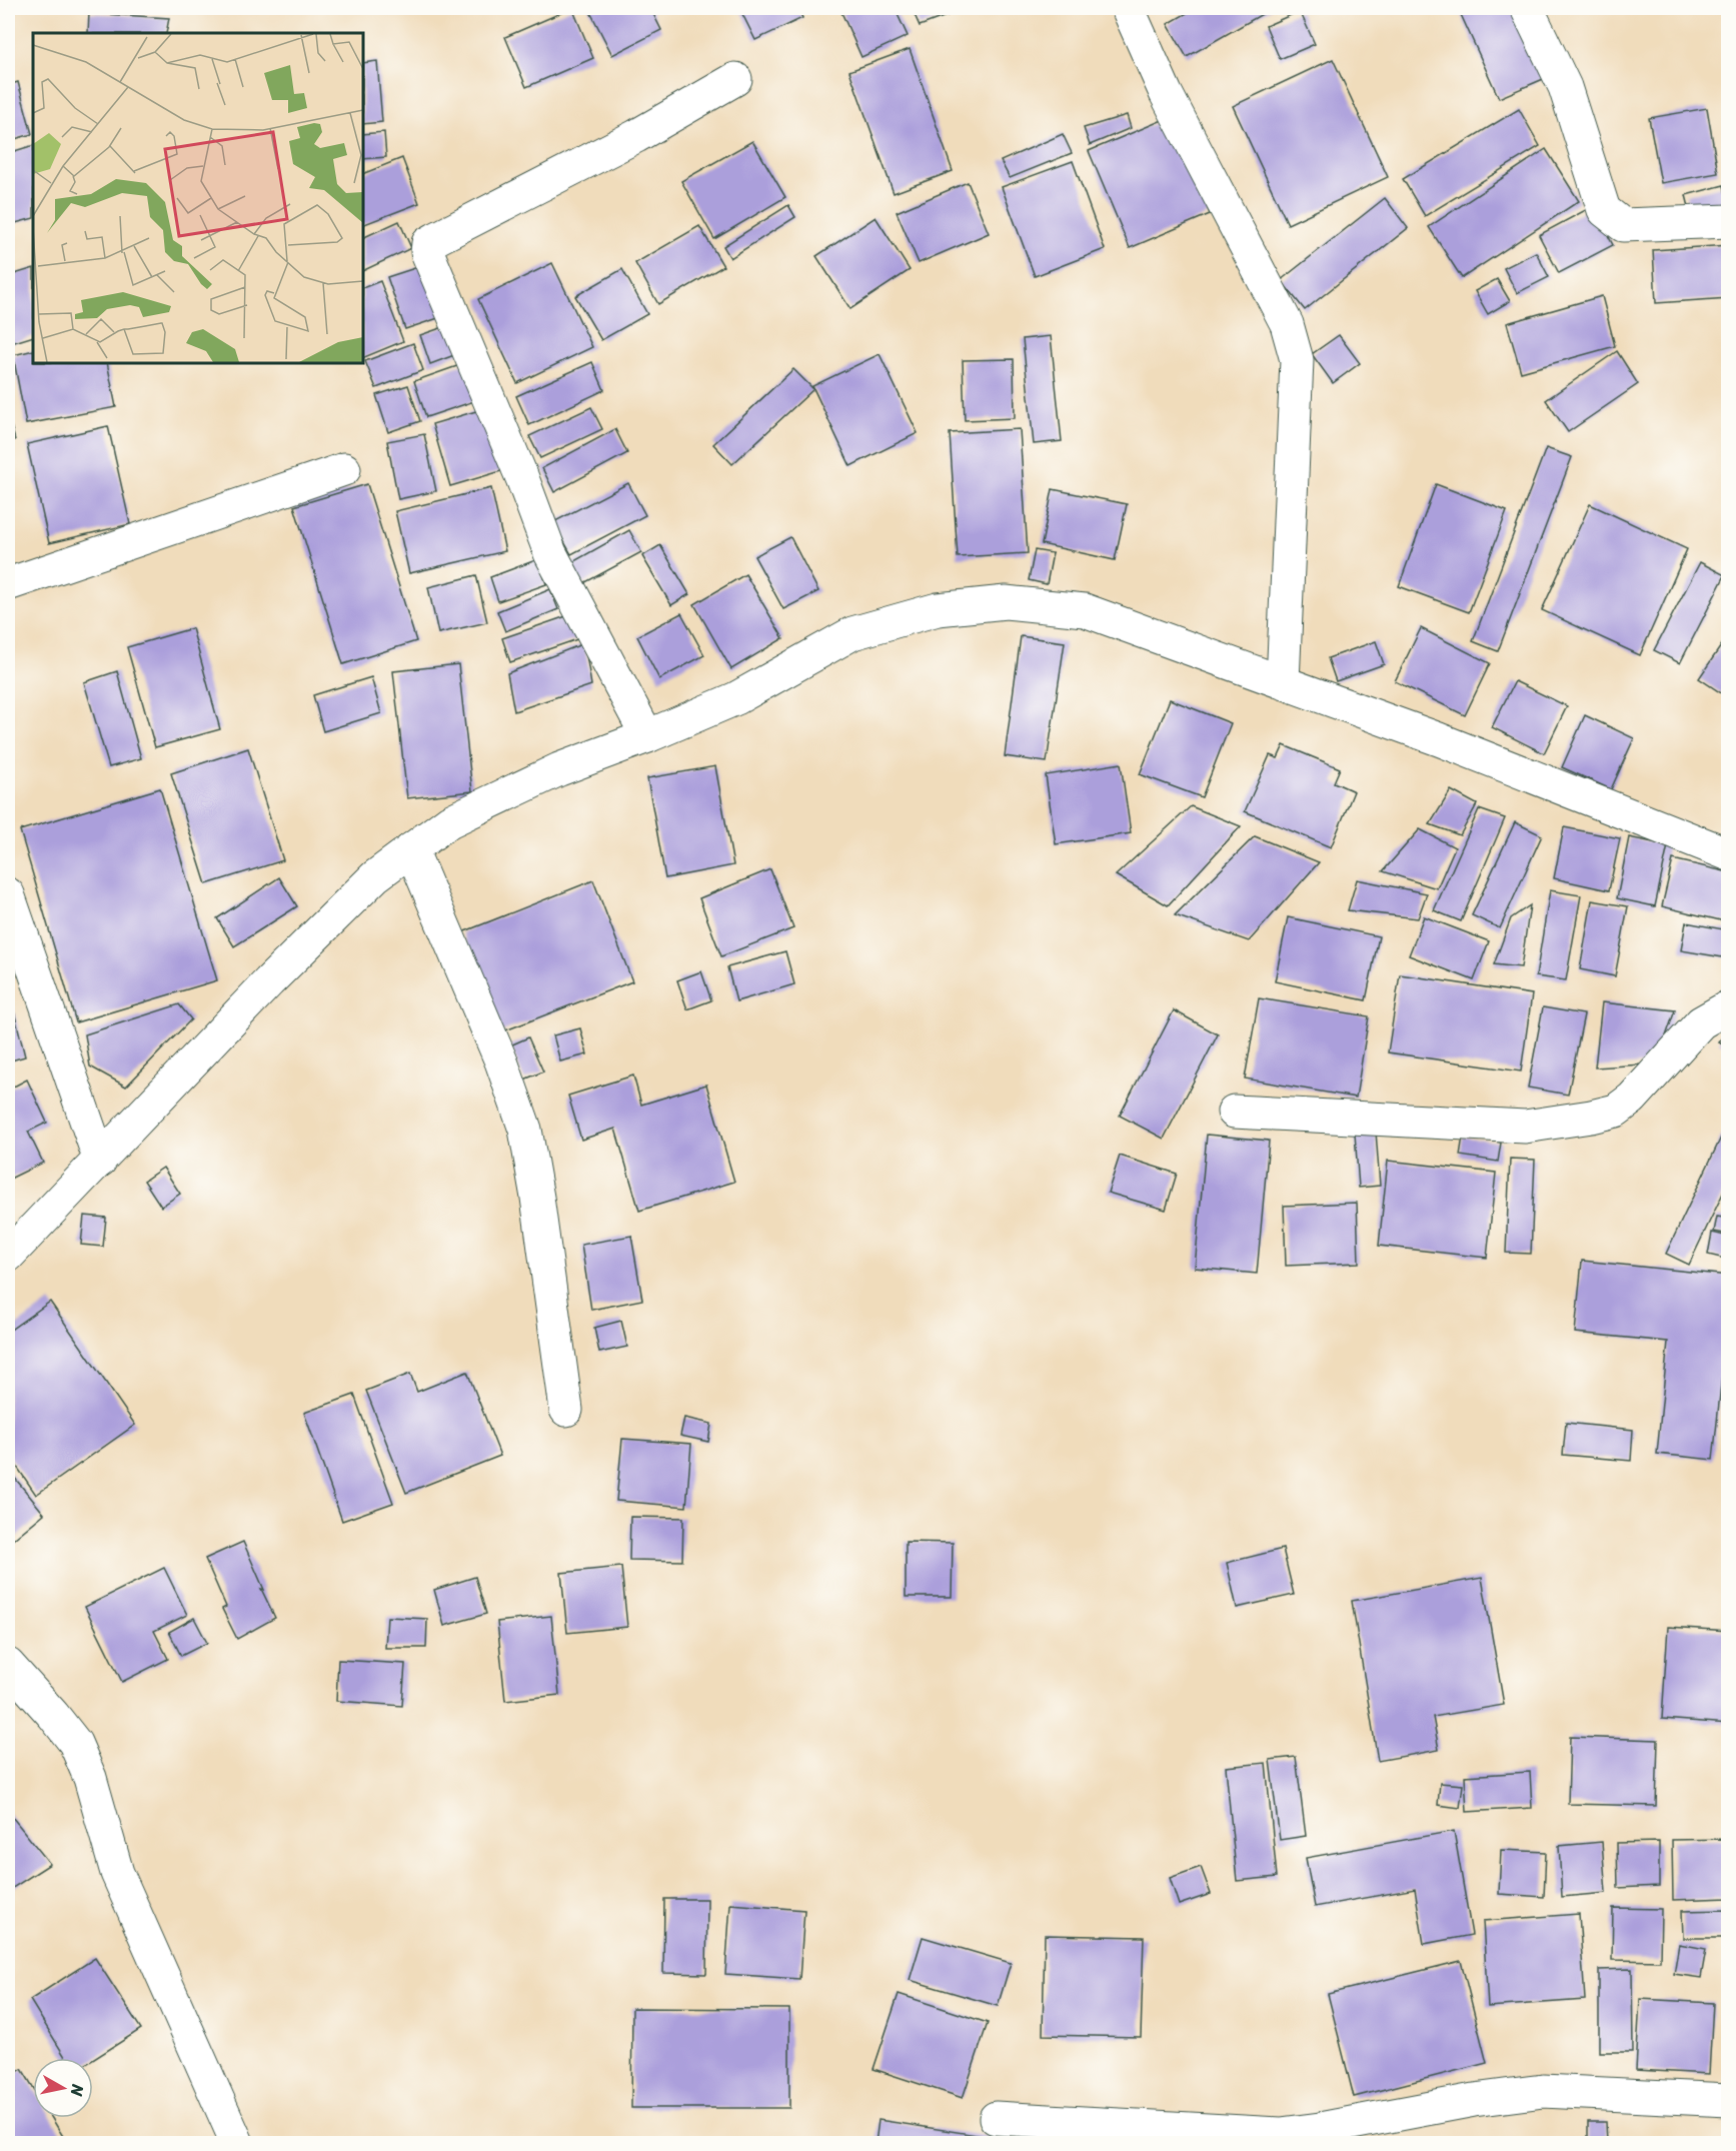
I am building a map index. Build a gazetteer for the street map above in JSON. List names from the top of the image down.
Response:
{
  "north": "right"
}
